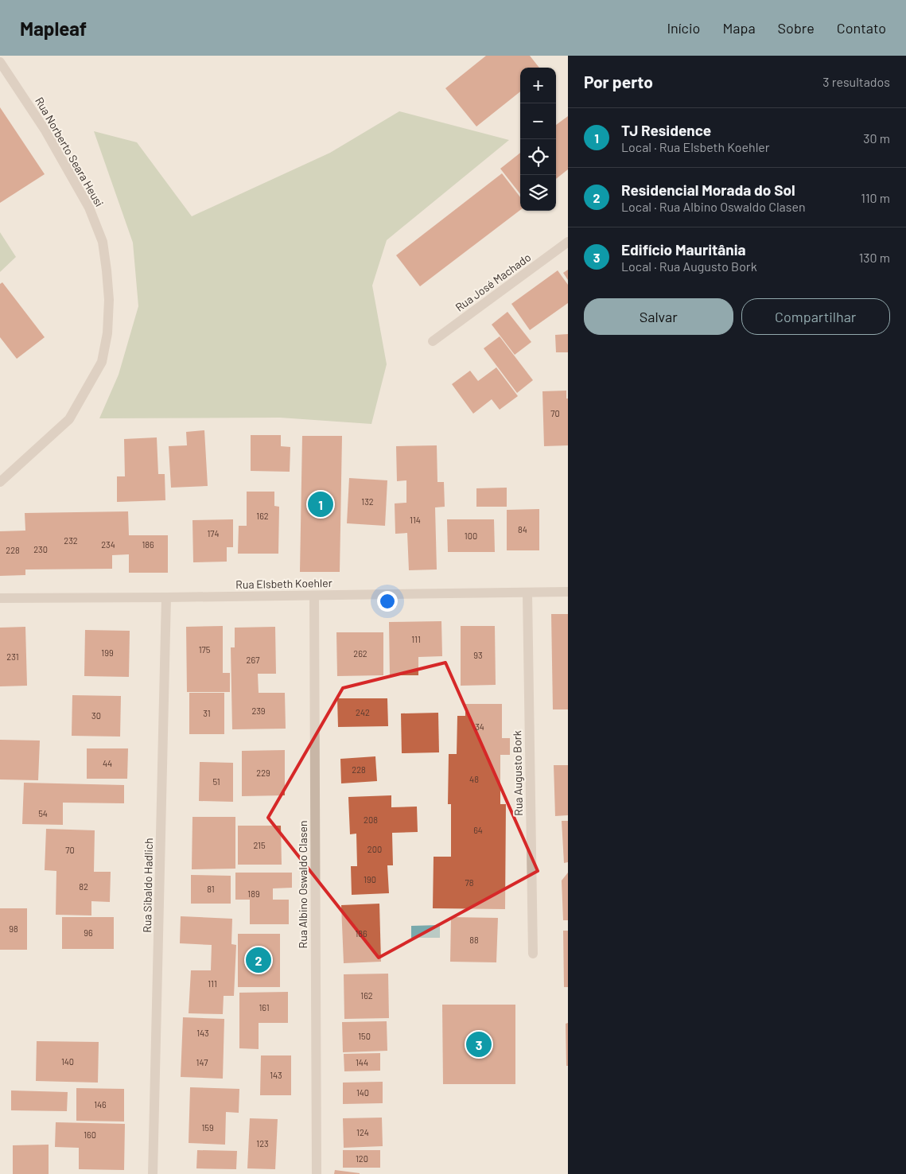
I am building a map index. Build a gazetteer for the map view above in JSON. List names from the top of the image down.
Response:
{
  "streets": {
    "street": [
      "Rua Norberto Seara Heusi",
      "Rua José Machado",
      "Rua Elsbeth Koehler",
      "Rua Augusto Bork",
      "Rua Albino Oswaldo Clasen",
      "Rua Sibaldo Hadlich"
    ]
  },
  "crossings": [
    ["Rua Elsbeth Koehler", "Rua Augusto Bork"],
    ["Rua Elsbeth Koehler", "Rua Albino Oswaldo Clasen"],
    ["Rua Elsbeth Koehler", "Rua Sibaldo Hadlich"]
  ],
  "house_numbers": [
    "70",
    "132",
    "162",
    "114",
    "84",
    "174",
    "100",
    "232",
    "234",
    "186",
    "230",
    "228",
    "111",
    "175",
    "199",
    "262",
    "93",
    "231",
    "267",
    "239",
    "242",
    "31",
    "30",
    "34",
    "44",
    "228",
    "229",
    "48",
    "51",
    "54",
    "208",
    "64",
    "215",
    "200",
    "70",
    "190",
    "78",
    "82",
    "81",
    "189",
    "98",
    "96",
    "186",
    "88",
    "111",
    "162",
    "161",
    "143",
    "150",
    "140",
    "147",
    "144",
    "143",
    "140",
    "146",
    "159",
    "124",
    "160",
    "123",
    "120"
  ],
  "page": {
    "header": "Mapleaf",
    "nav": [
      "Início",
      "Mapa",
      "Sobre",
      "Contato"
    ],
    "heading": ["Por perto", "3 resultados"],
    "map_buttons": ["+", "−"],
    "list": [
      {
        "mark": "1",
        "name": "TJ Residence",
        "note": "Local · Rua Elsbeth Koehler",
        "value": "30 m"
      },
      {
        "mark": "2",
        "name": "Residencial Morada do Sol",
        "note": "Local · Rua Albino Oswaldo Clasen",
        "value": "110 m"
      },
      {
        "mark": "3",
        "name": "Edifício Mauritânia",
        "note": "Local · Rua Augusto Bork",
        "value": "130 m"
      }
    ],
    "buttons": ["Salvar", "Compartilhar"],
    "pins": ["1", "2", "3"]
  }
}
